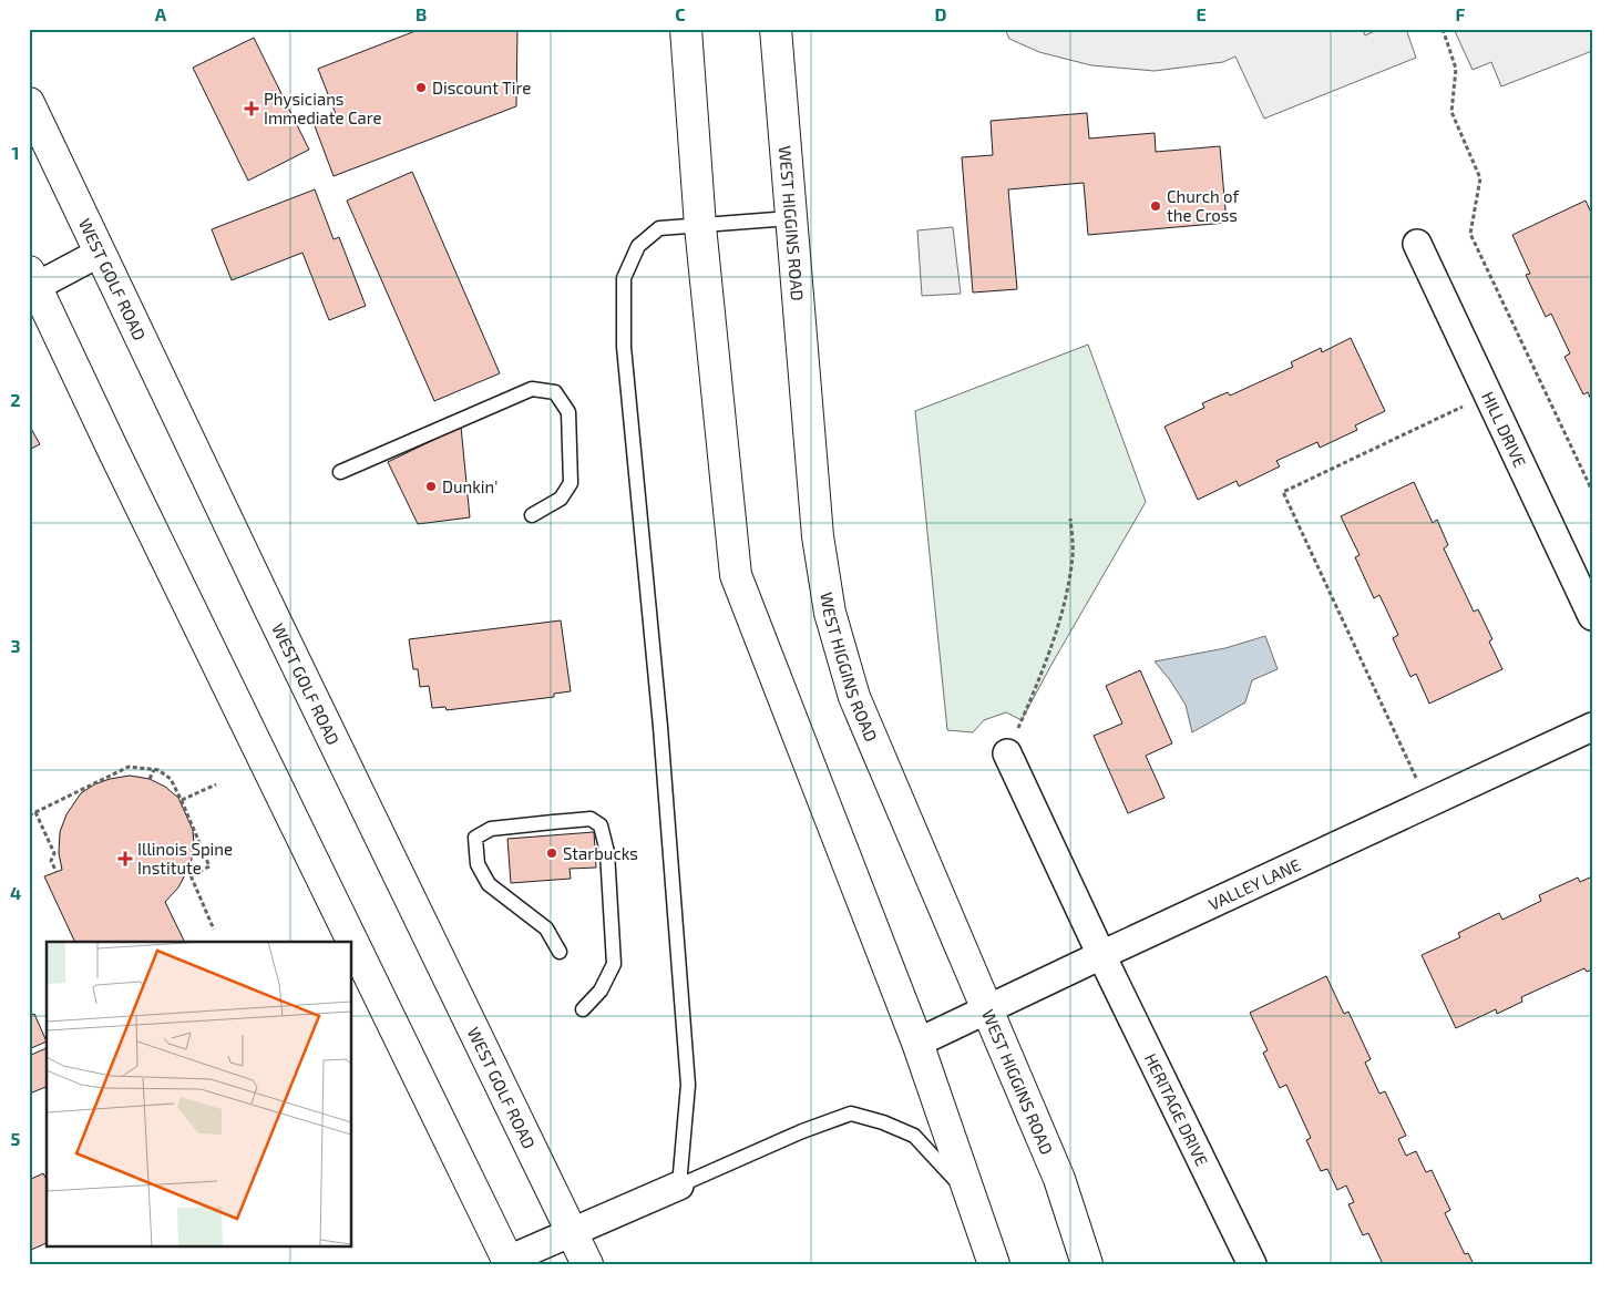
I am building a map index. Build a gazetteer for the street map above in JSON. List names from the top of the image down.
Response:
{
  "streets": {
    "main road": ["WEST HIGGINS ROAD", "WEST GOLF ROAD"],
    "street": ["HILL DRIVE", "VALLEY LANE", "HERITAGE DRIVE"]
  },
  "crossings": [
    ["WEST HIGGINS ROAD", "VALLEY LANE"],
    ["VALLEY LANE", "HERITAGE DRIVE"]
  ],
  "places": {
    "other": [
      "Discount Tire",
      "Church of the Cross",
      "Dunkin'",
      "Starbucks"
    ],
    "health": ["Physicians Immediate Care", "Illinois Spine Institute"]
  },
  "grid": {
    "columns": [
      "A",
      "B",
      "C",
      "D",
      "E",
      "F"
    ],
    "rows": [
      "1",
      "2",
      "3",
      "4",
      "5"
    ]
  }
}
